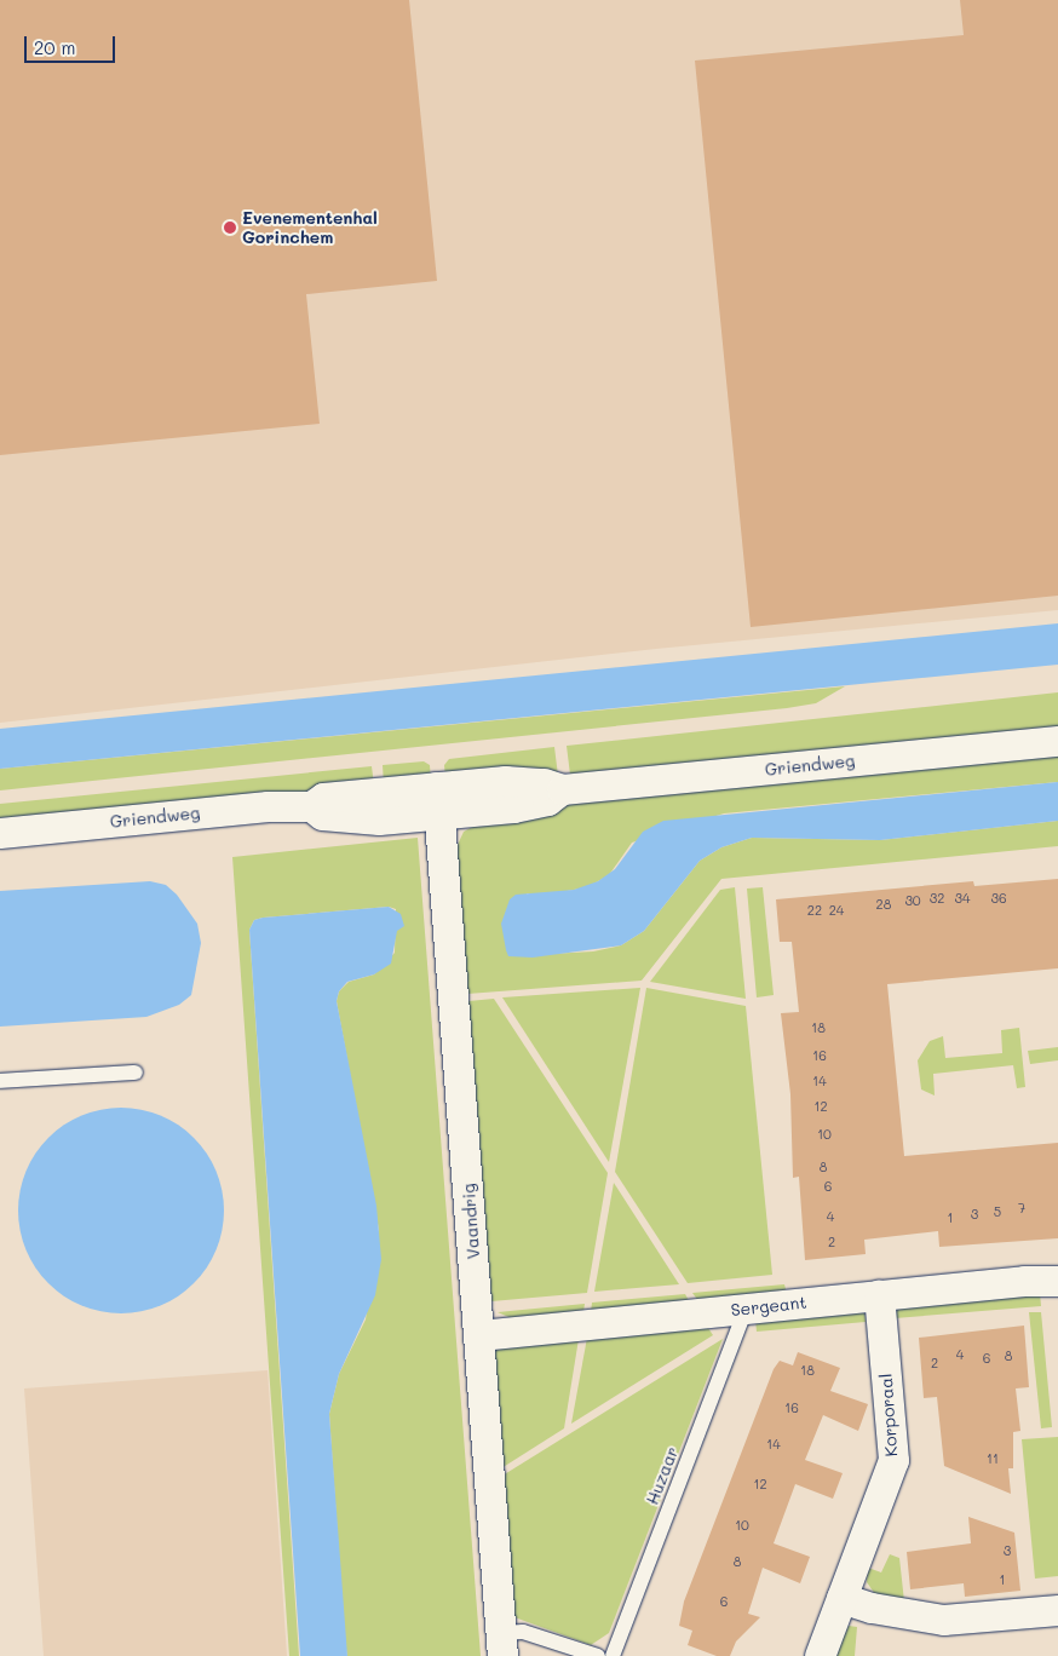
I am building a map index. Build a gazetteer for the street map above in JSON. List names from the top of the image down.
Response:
{
  "streets": {
    "street": [
      "Griendweg",
      "Vaandrig",
      "Sergeant",
      "Korporaal"
    ],
    "lane": ["Huzaar"]
  },
  "crossings": [
    ["Griendweg", "Vaandrig"],
    ["Vaandrig", "Sergeant"],
    ["Sergeant", "Korporaal"],
    ["Sergeant", "Huzaar"]
  ],
  "places": ["Evenementenhal Gorinchem"],
  "house_numbers": [
    "32",
    "34",
    "36",
    "30",
    "28",
    "22",
    "24",
    "18",
    "16",
    "14",
    "12",
    "10",
    "8",
    "6",
    "7",
    "5",
    "3",
    "4",
    "1",
    "2",
    "4",
    "8",
    "6",
    "2",
    "18",
    "16",
    "14",
    "11",
    "12",
    "10",
    "3",
    "8",
    "1",
    "6"
  ],
  "scale_bar": "20 m"
}
